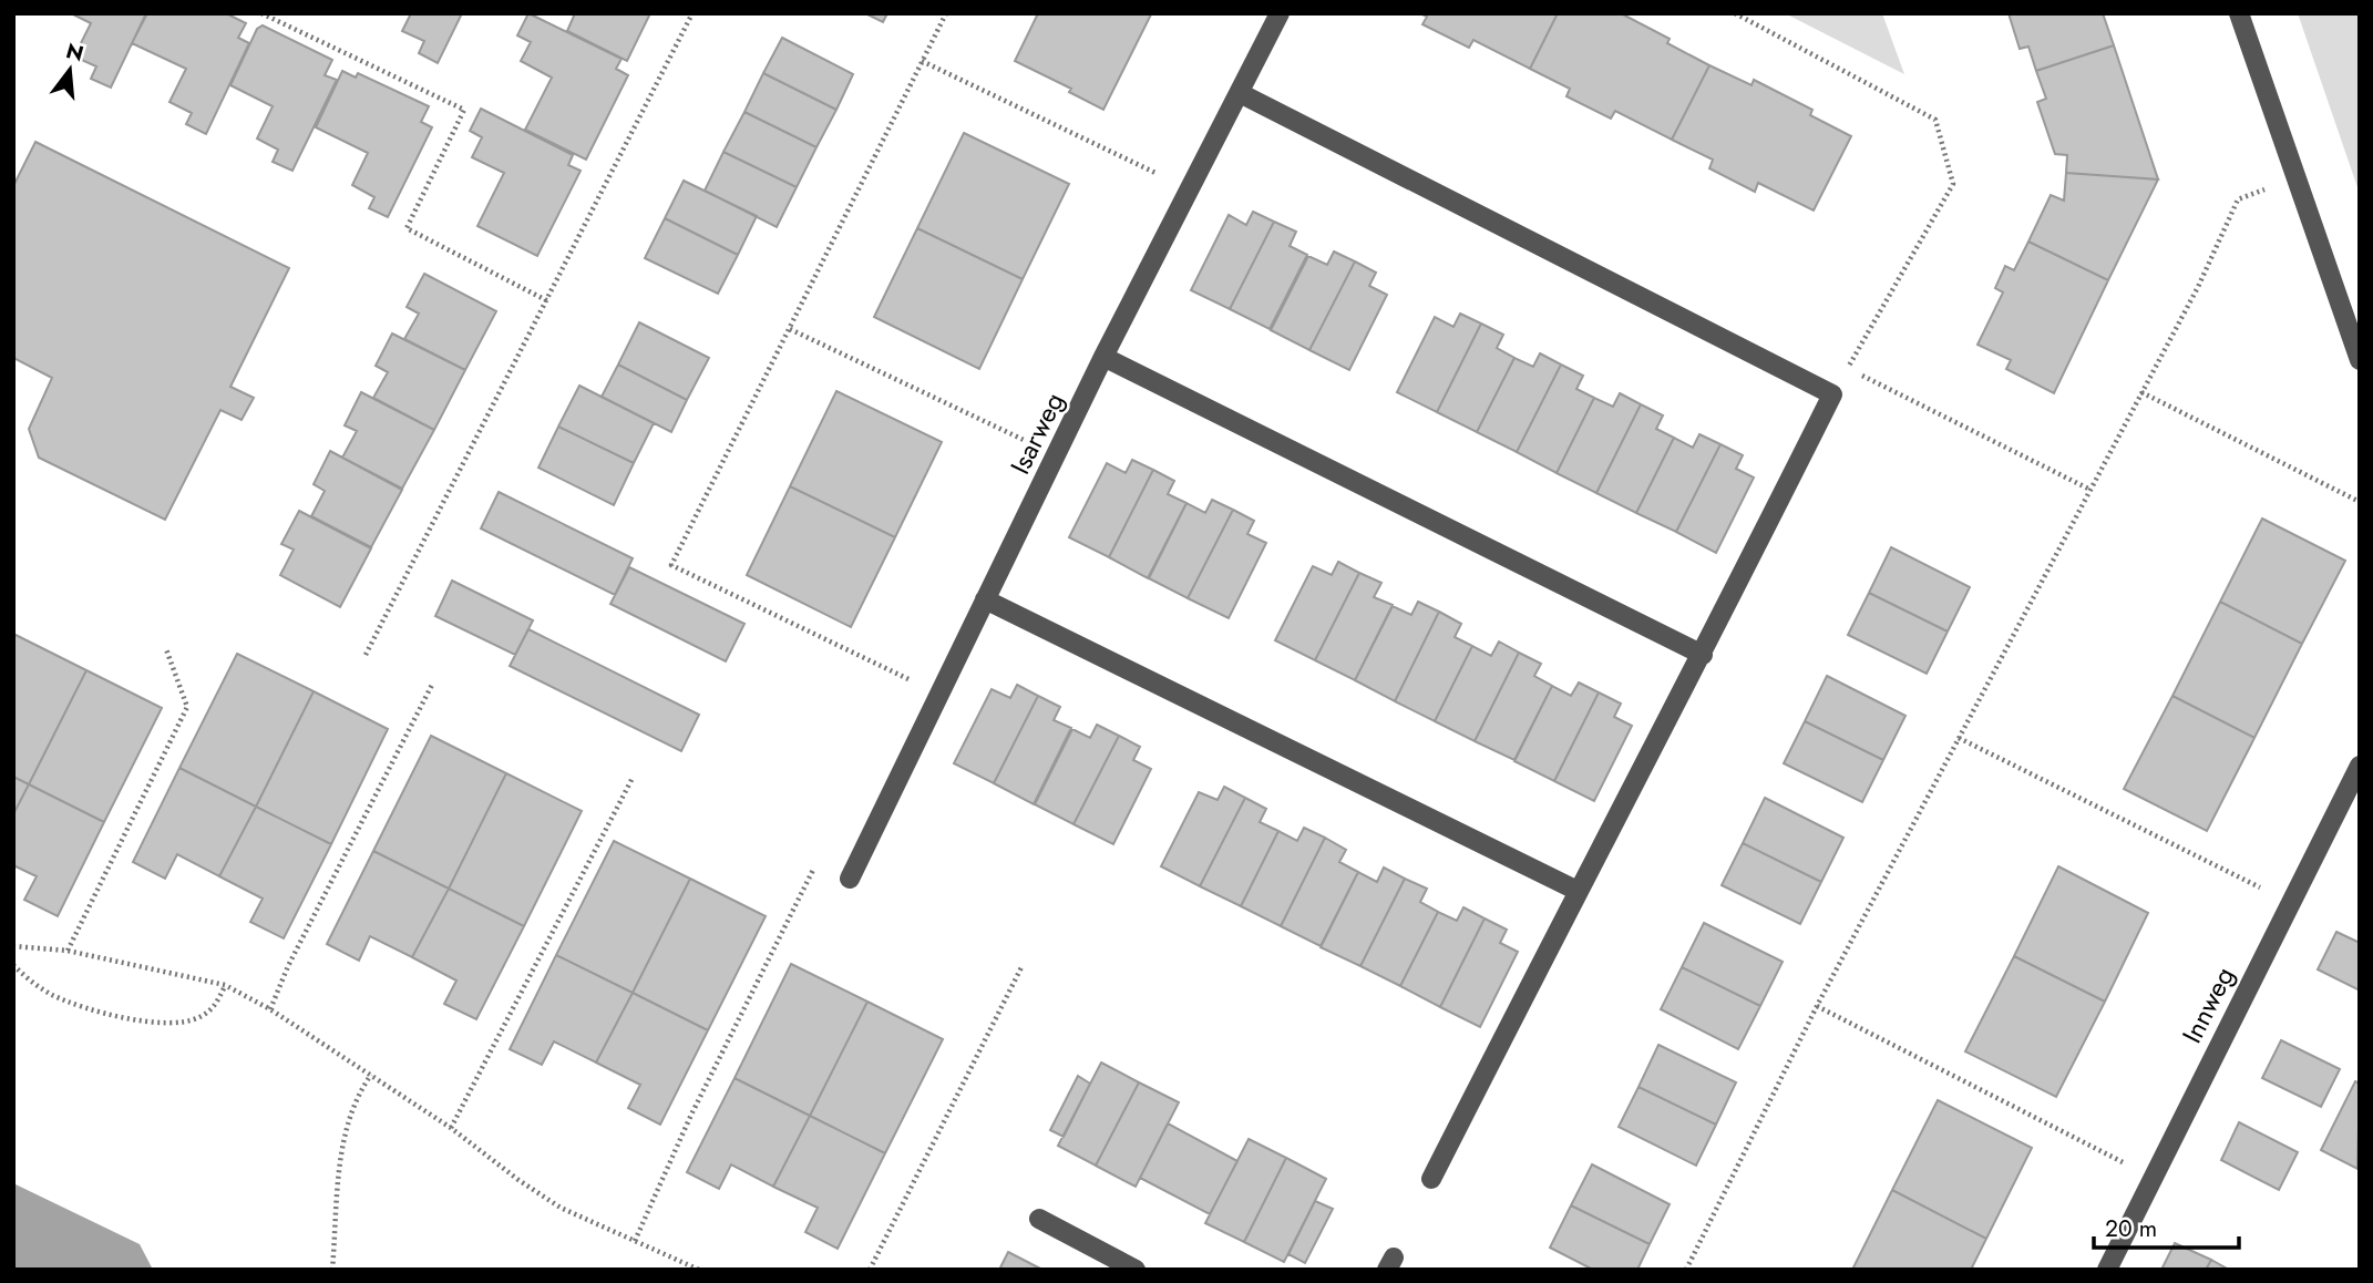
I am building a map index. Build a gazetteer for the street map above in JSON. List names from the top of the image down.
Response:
{
  "streets": {
    "street": ["Isarweg", "Innweg"]
  },
  "scale_bar": "20 m",
  "north": "top"
}
